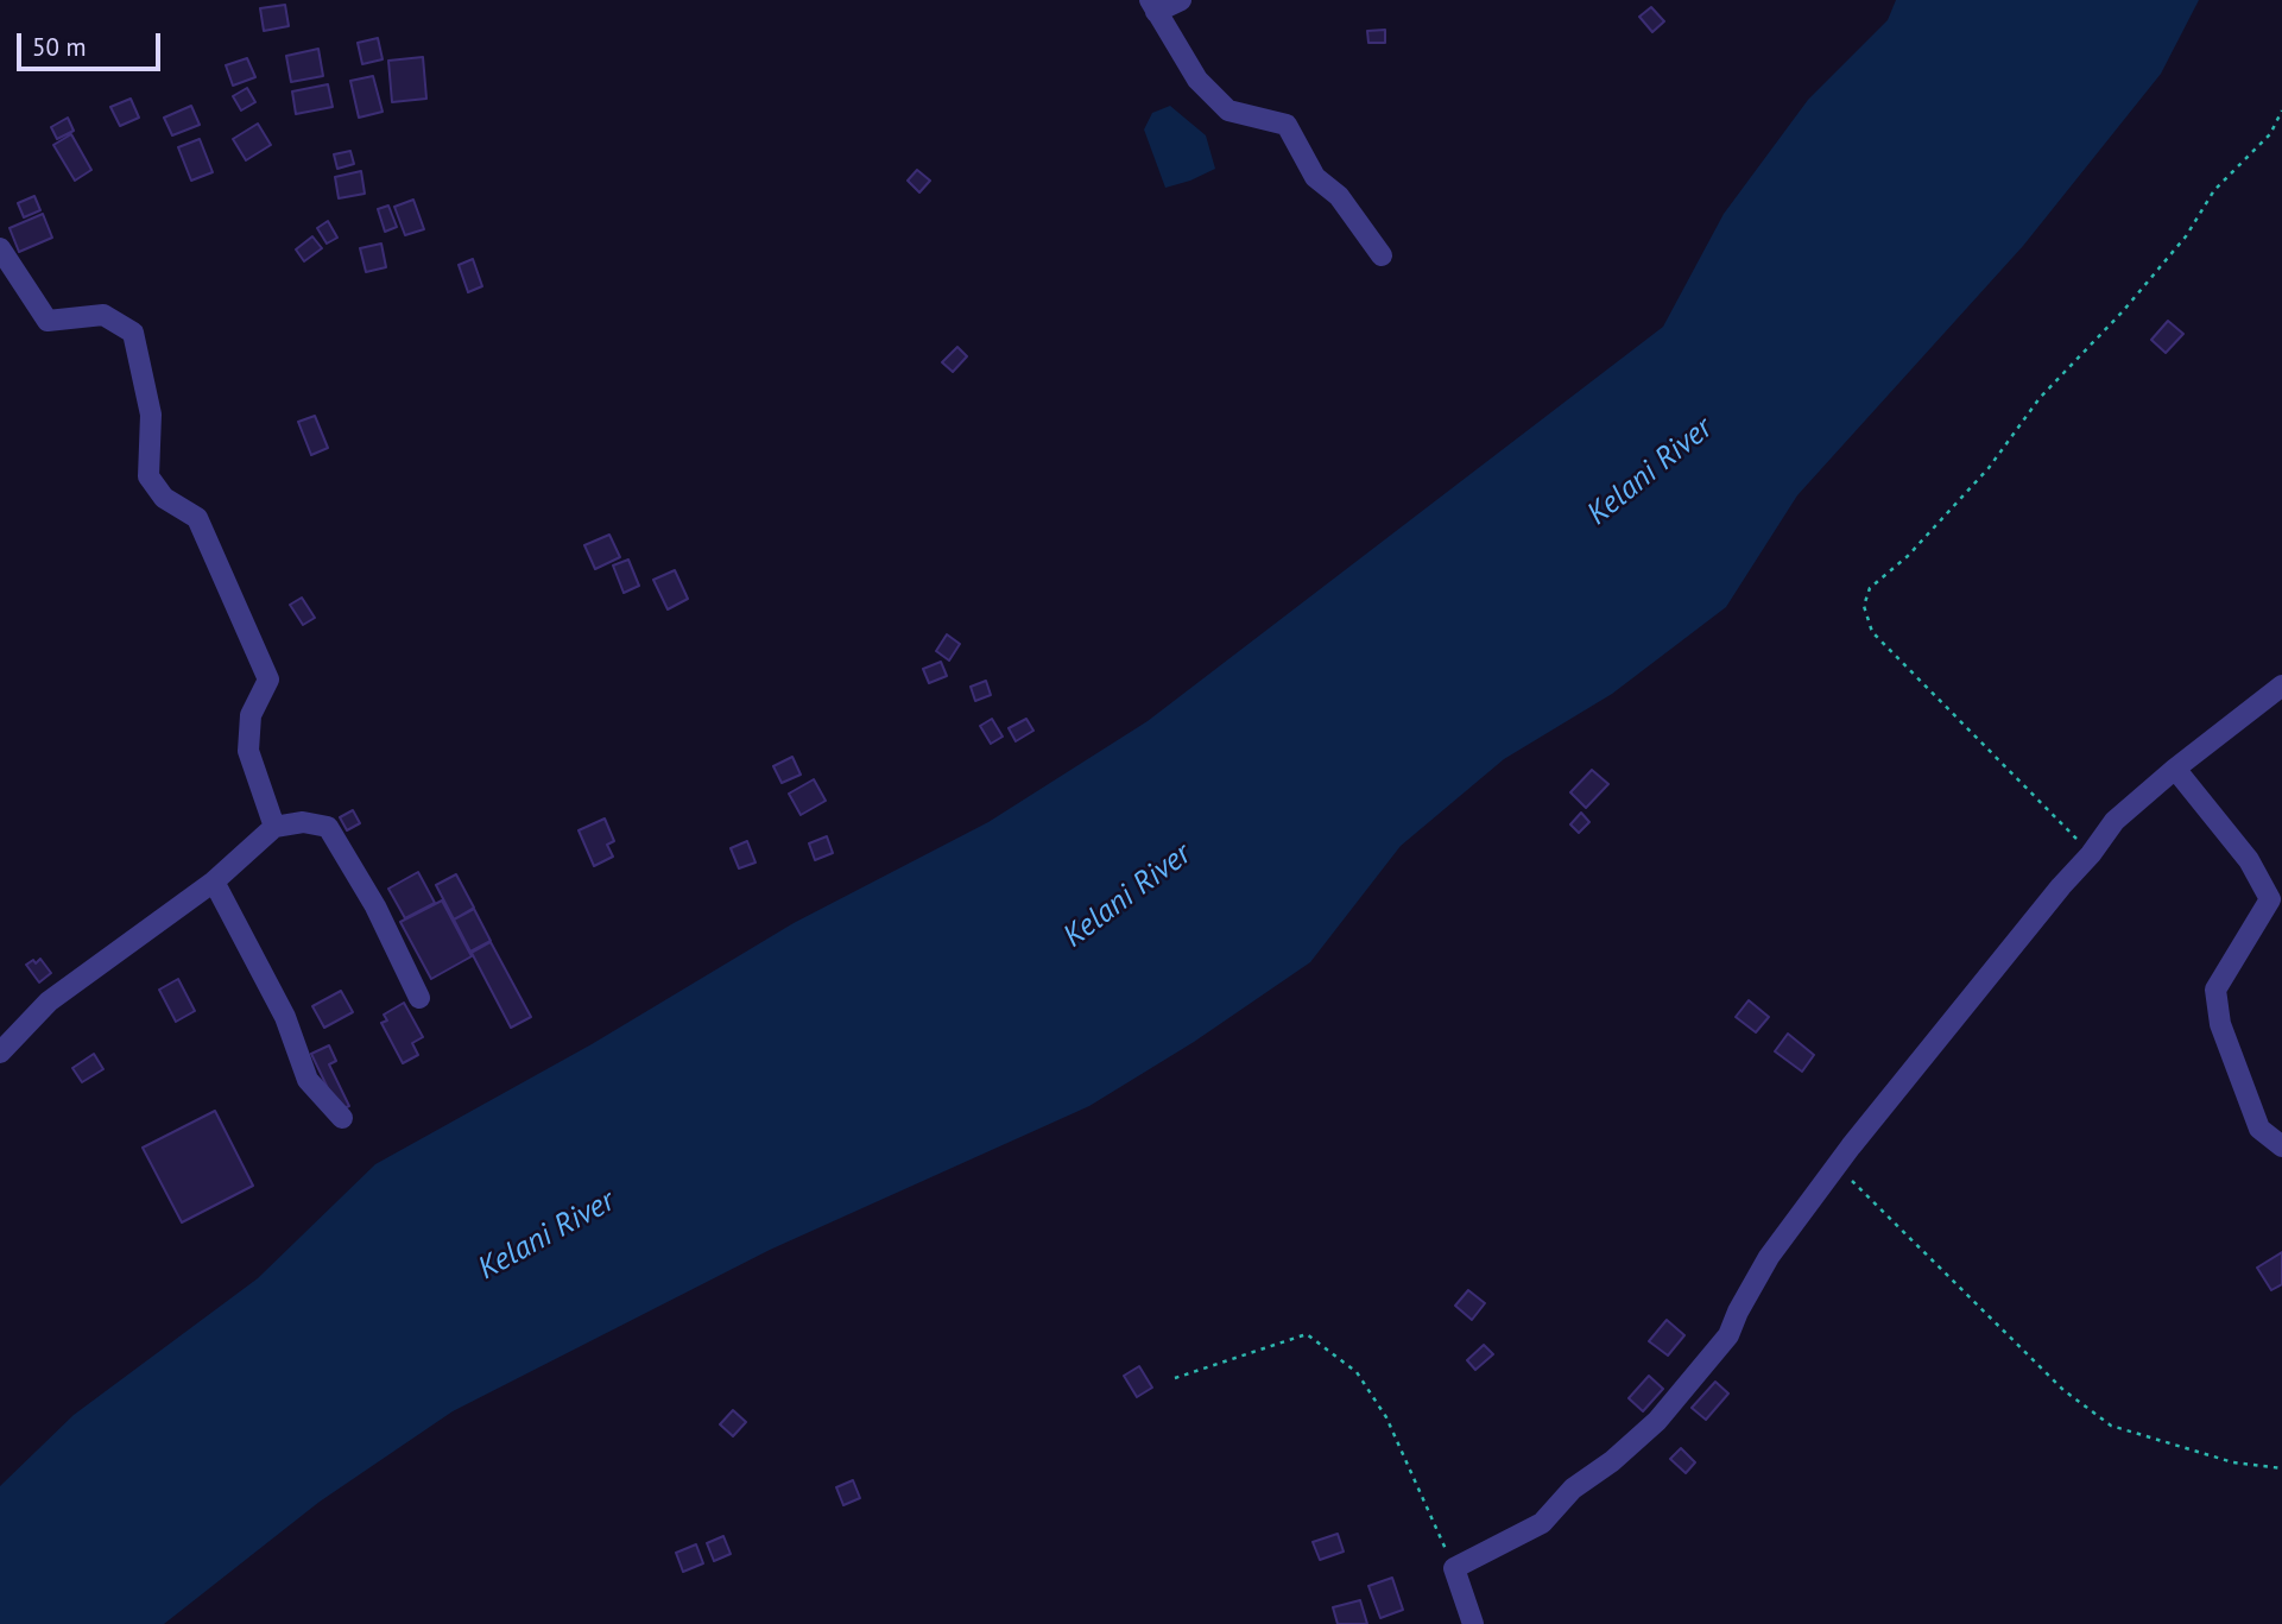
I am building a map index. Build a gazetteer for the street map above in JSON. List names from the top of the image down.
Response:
{
  "water": ["Kelani River"],
  "scale_bar": "50 m"
}
